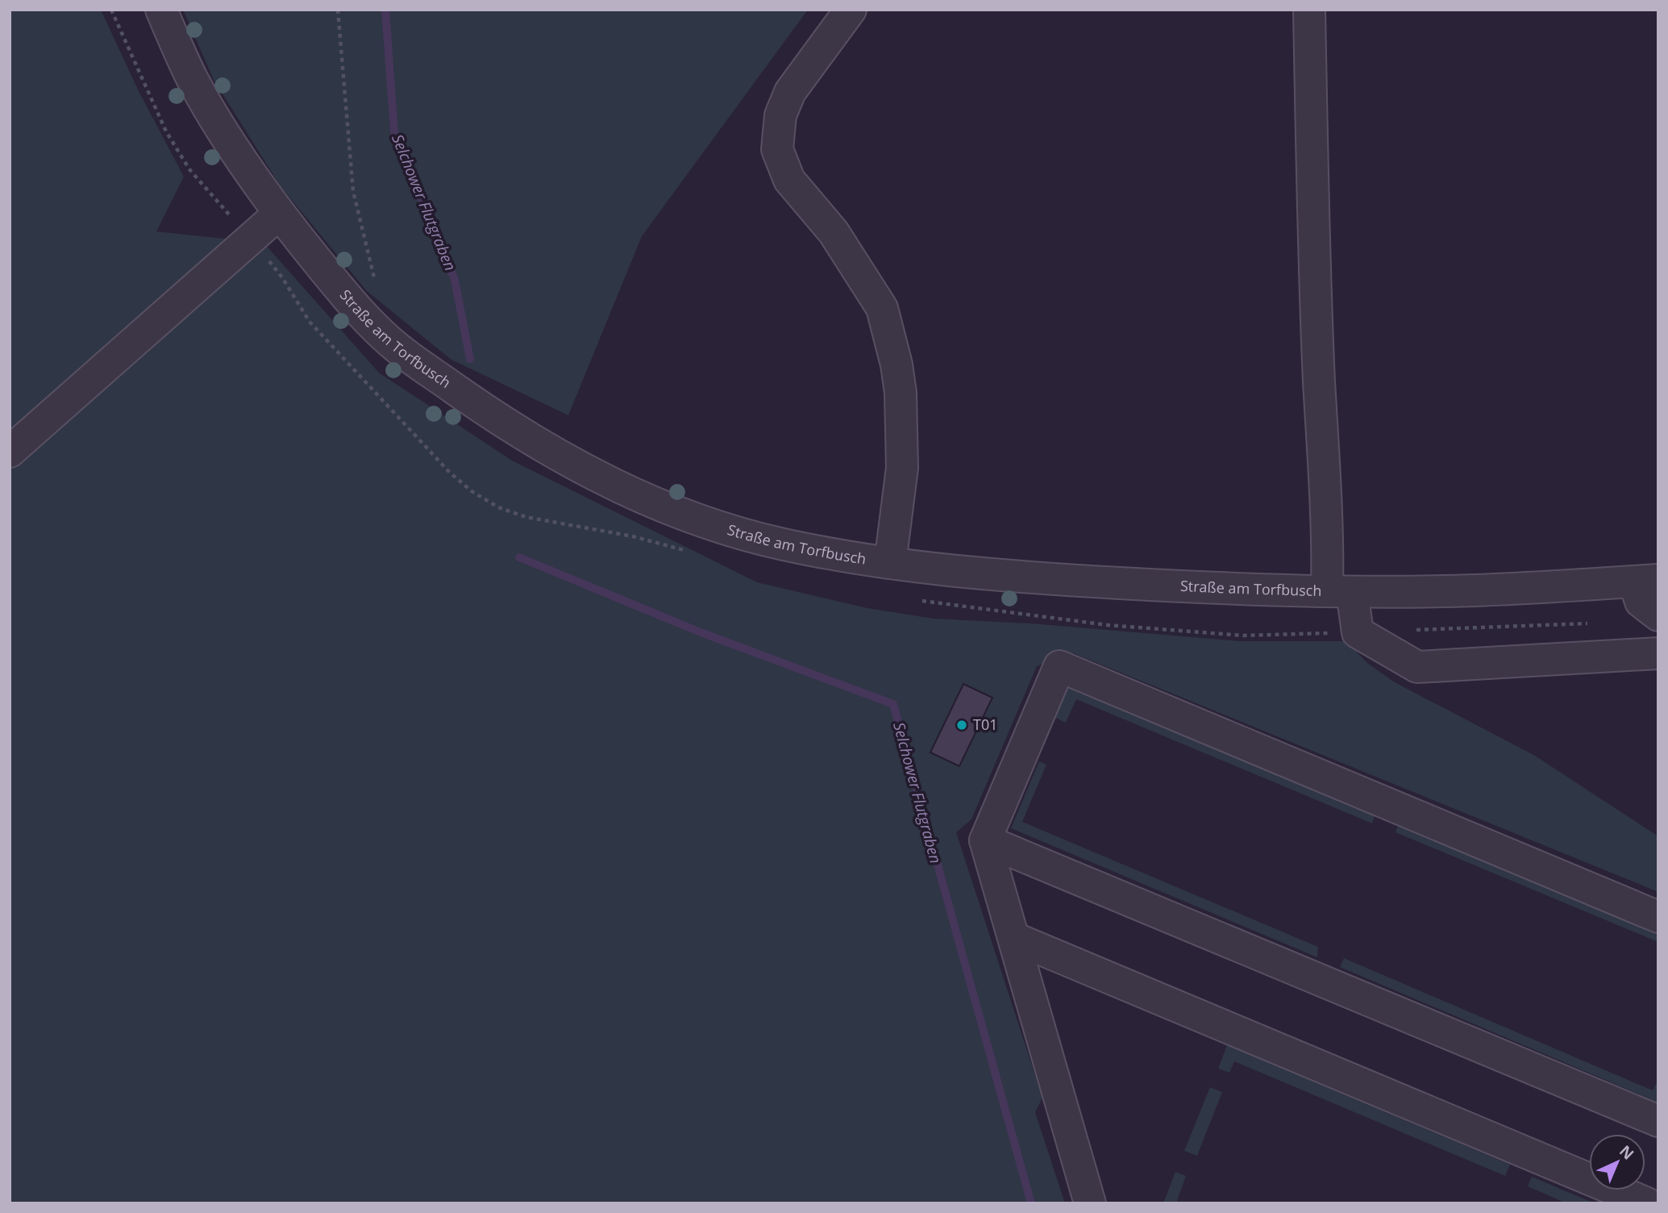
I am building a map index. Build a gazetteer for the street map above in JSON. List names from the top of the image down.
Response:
{
  "streets": {
    "street": ["Straße am Torfbusch"]
  },
  "water": ["Selchower Flutgraben"],
  "places": ["T01"],
  "north": "top right"
}
